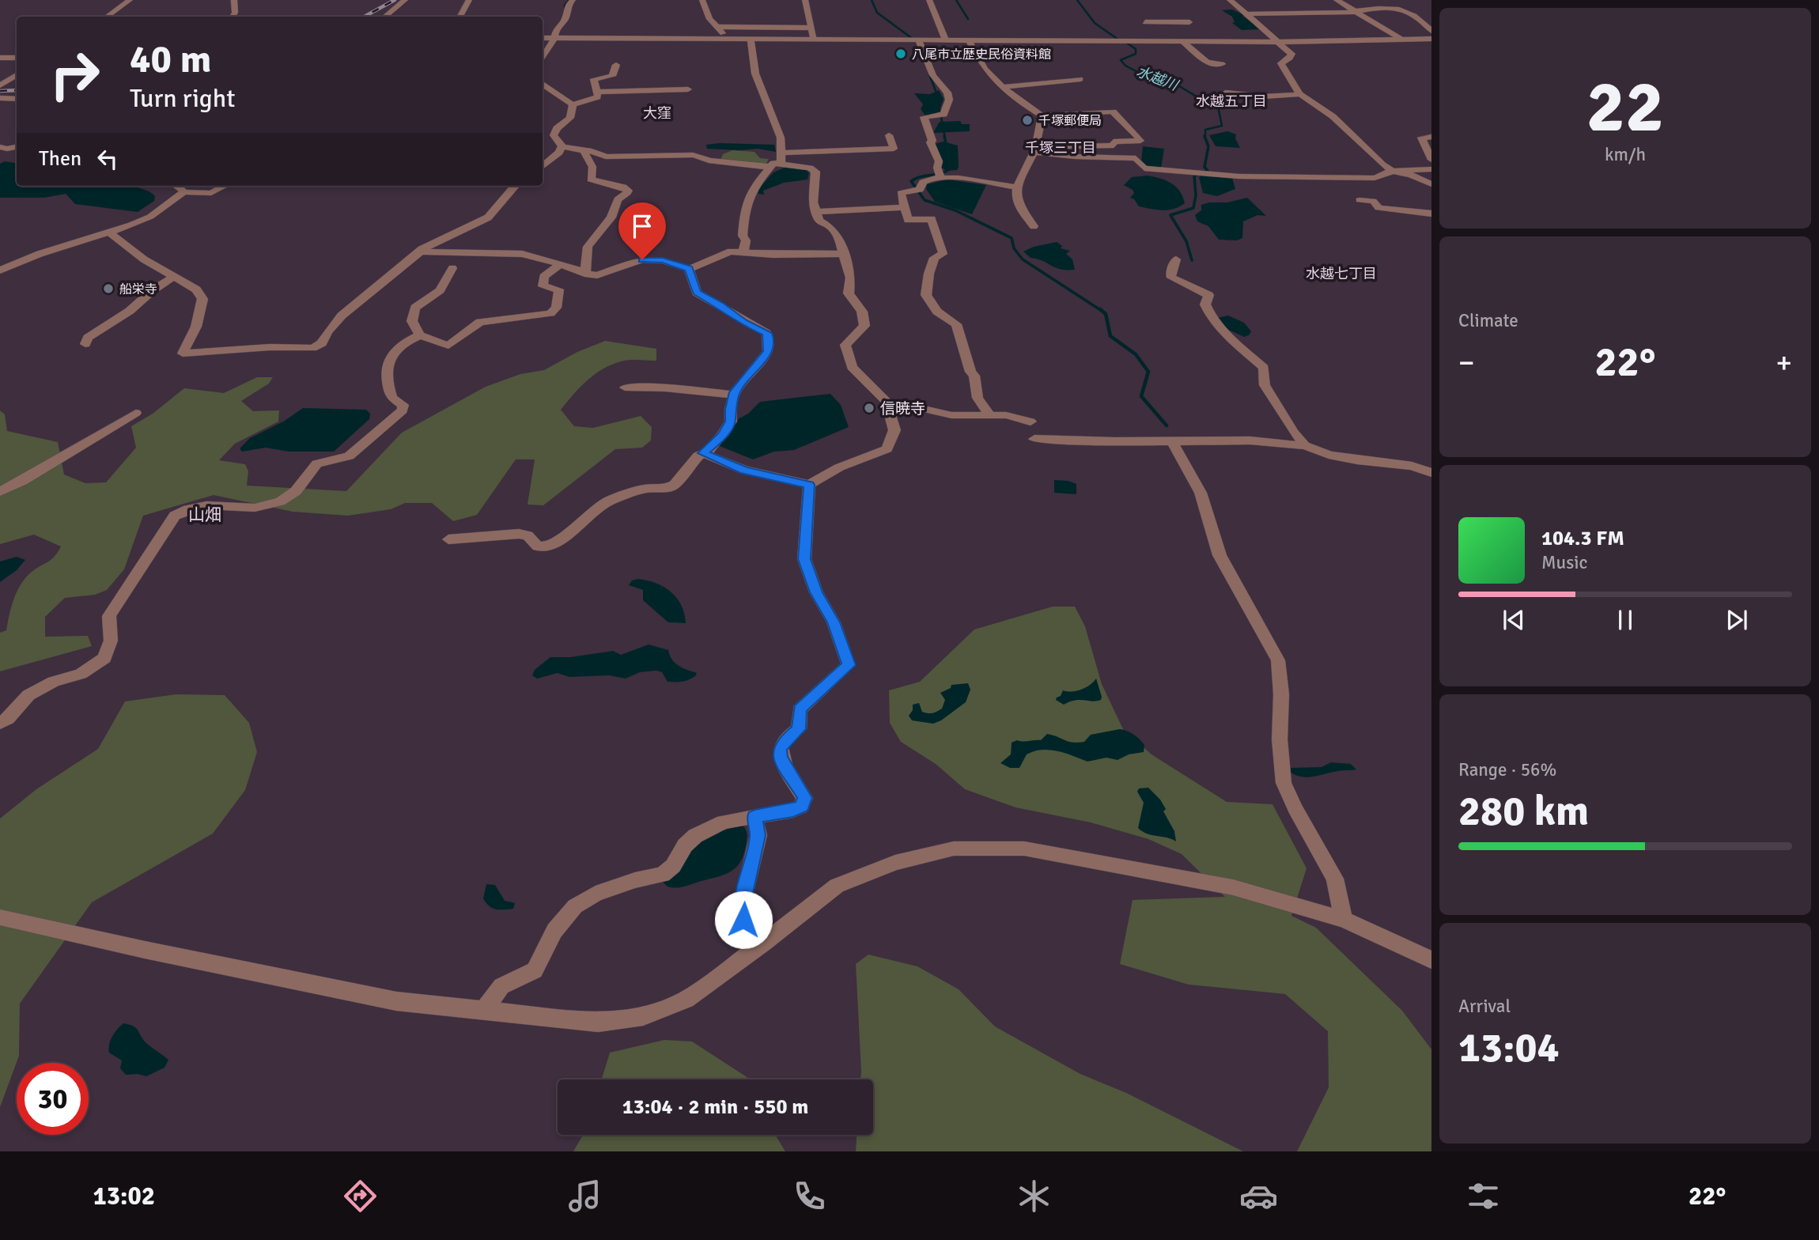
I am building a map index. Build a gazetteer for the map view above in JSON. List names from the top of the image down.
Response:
{
  "districts": [
    "水越五丁目",
    "大窪",
    "千塚三丁目",
    "水越七丁目",
    "山畑"
  ],
  "water": ["水越川"],
  "places": [
    "八尾市立歴史民俗資料館",
    "千塚郵便局",
    "船栄寺",
    "信暁寺"
  ],
  "page": {
    "tile": [
      ["22", "km/h"],
      "Climate",
      ["Range · 56%", "280 km"],
      ["Arrival", "13:04"]
    ],
    "turn": ["40 m", "Turn right"],
    "then": "Then",
    "heat": ["−", "22°", "+"],
    "song": ["104.3 FM", "Music"],
    "limit": "30",
    "trip": "13:04 · 2 min · 550 m",
    "tabs": ["13:02", "22°"]
  }
}
